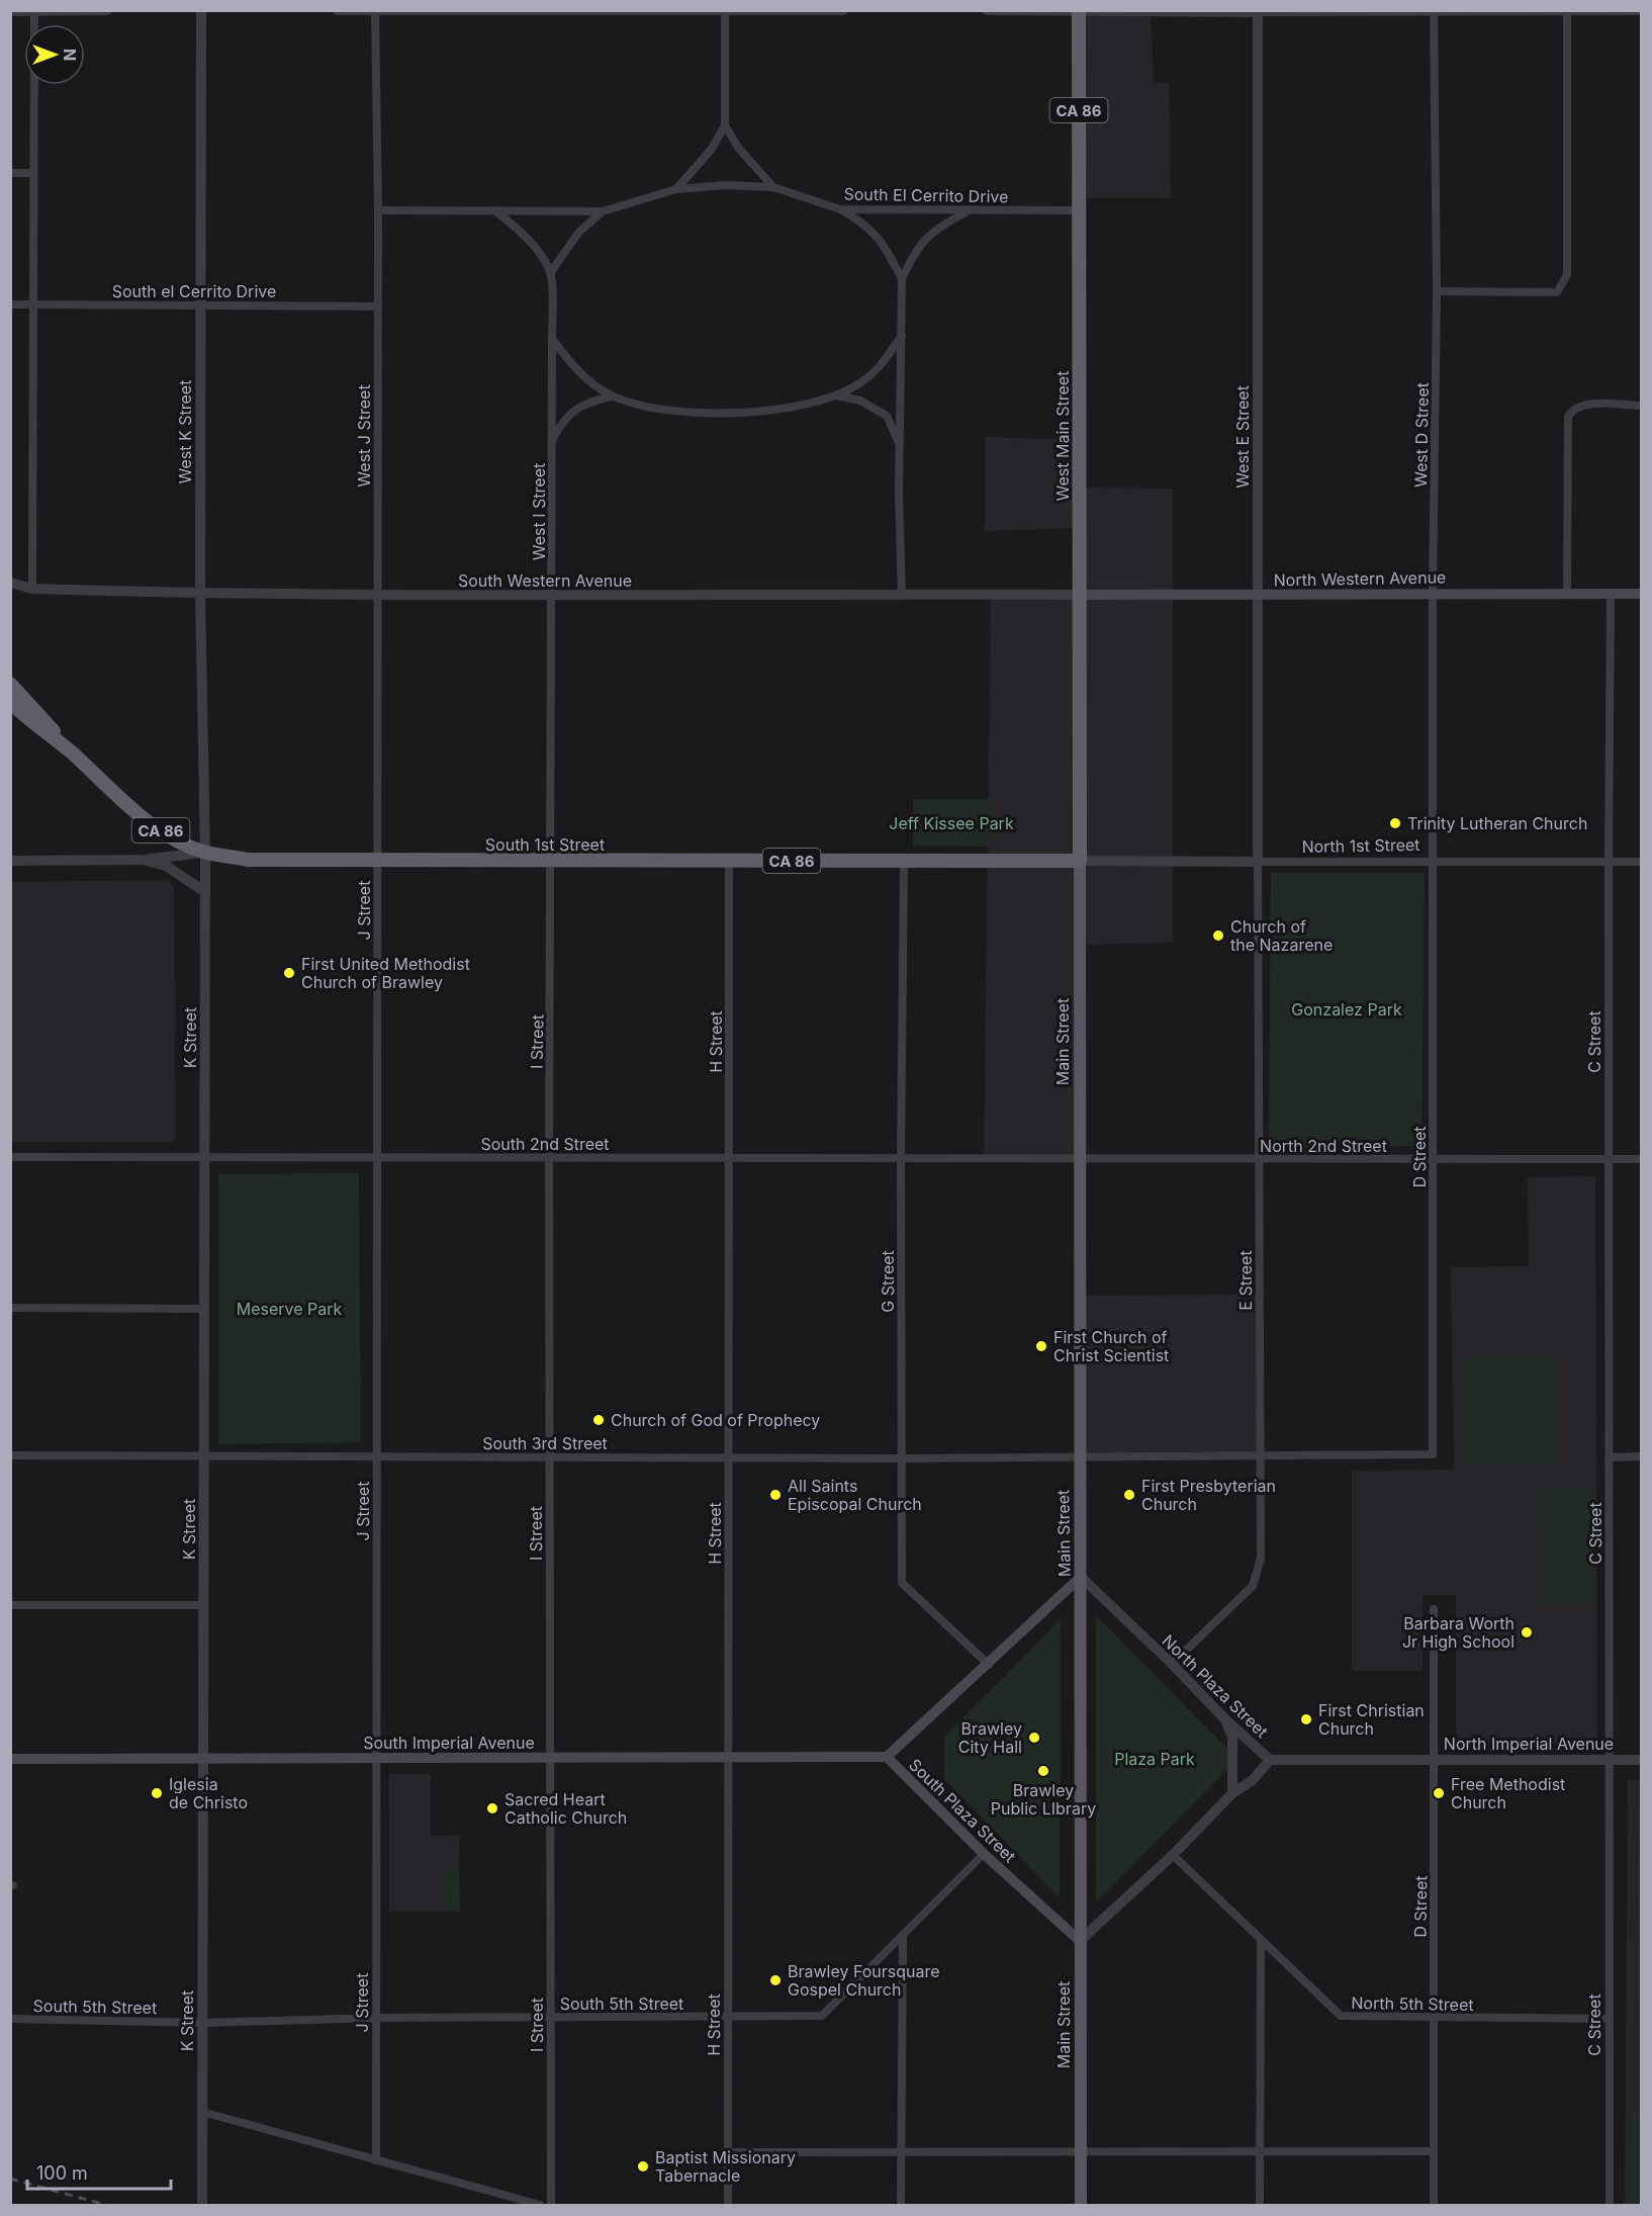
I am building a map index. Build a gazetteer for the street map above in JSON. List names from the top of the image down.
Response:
{
  "streets": {
    "highway": ["CA 86", "West Main Street", "South 1st Street"],
    "main road": [
      "North Western Avenue",
      "Main Street",
      "South Imperial Avenue",
      "South Plaza Street"
    ],
    "street": [
      "South El Cerrito Drive",
      "South el Cerrito Drive",
      "West K Street",
      "West D Street",
      "West J Street",
      "West E Street",
      "West I Street",
      "South Western Avenue",
      "North 1st Street",
      "J Street",
      "K Street",
      "I Street",
      "H Street",
      "C Street",
      "South 2nd Street",
      "North 2nd Street",
      "D Street",
      "E Street",
      "G Street",
      "South 3rd Street",
      "North Plaza Street",
      "North Imperial Avenue",
      "South 5th Street",
      "North 5th Street"
    ]
  },
  "crossings": [
    ["CA 86", "West K Street"],
    ["CA 86", "South 1st Street"],
    ["CA 86", "K Street"],
    ["South El Cerrito Drive", "West J Street"],
    ["South El Cerrito Drive", "West Main Street"],
    ["South el Cerrito Drive", "West K Street"],
    ["South el Cerrito Drive", "West J Street"],
    ["West K Street", "South Western Avenue"],
    ["West K Street", "South 1st Street"],
    ["West K Street", "K Street"],
    ["West D Street", "North Western Avenue"],
    ["West D Street", "North 1st Street"],
    ["West D Street", "D Street"],
    ["West J Street", "South Western Avenue"],
    ["West J Street", "South 1st Street"],
    ["West J Street", "J Street"],
    ["West Main Street", "North Western Avenue"],
    ["West Main Street", "South Western Avenue"],
    ["West Main Street", "South 1st Street"],
    ["West Main Street", "North 1st Street"],
    ["West Main Street", "Main Street"],
    ["West E Street", "North Western Avenue"],
    ["West E Street", "North 1st Street"],
    ["West E Street", "E Street"],
    ["West I Street", "South Western Avenue"],
    ["West I Street", "South 1st Street"],
    ["West I Street", "I Street"],
    ["North Western Avenue", "South Western Avenue"],
    ["North Western Avenue", "C Street"],
    ["South 1st Street", "North 1st Street"],
    ["South 1st Street", "J Street"],
    ["South 1st Street", "K Street"],
    ["South 1st Street", "I Street"],
    ["South 1st Street", "H Street"],
    ["South 1st Street", "Main Street"],
    ["South 1st Street", "G Street"],
    ["North 1st Street", "Main Street"],
    ["North 1st Street", "C Street"],
    ["North 1st Street", "D Street"],
    ["North 1st Street", "E Street"],
    ["J Street", "South 2nd Street"],
    ["J Street", "South 3rd Street"],
    ["J Street", "South Imperial Avenue"],
    ["J Street", "South 5th Street"],
    ["K Street", "South 2nd Street"],
    ["K Street", "South 3rd Street"],
    ["K Street", "South Imperial Avenue"],
    ["K Street", "South 5th Street"],
    ["I Street", "South 2nd Street"],
    ["I Street", "South 3rd Street"],
    ["I Street", "South Imperial Avenue"],
    ["I Street", "South 5th Street"],
    ["H Street", "South 2nd Street"],
    ["H Street", "South 3rd Street"],
    ["H Street", "South Imperial Avenue"],
    ["H Street", "South 5th Street"],
    ["Main Street", "South 2nd Street"],
    ["Main Street", "North 2nd Street"],
    ["Main Street", "South 3rd Street"],
    ["Main Street", "North Plaza Street"],
    ["Main Street", "South Plaza Street"],
    ["C Street", "North 2nd Street"],
    ["C Street", "North Imperial Avenue"],
    ["C Street", "North 5th Street"],
    ["South 2nd Street", "North 2nd Street"],
    ["South 2nd Street", "G Street"],
    ["North 2nd Street", "D Street"],
    ["North 2nd Street", "E Street"],
    ["D Street", "South 3rd Street"],
    ["D Street", "North Imperial Avenue"],
    ["D Street", "North 5th Street"],
    ["E Street", "South 3rd Street"],
    ["E Street", "North Plaza Street"],
    ["G Street", "South 3rd Street"],
    ["G Street", "South Plaza Street"],
    ["North Plaza Street", "North Imperial Avenue"],
    ["North Plaza Street", "South Plaza Street"],
    ["North Plaza Street", "North 5th Street"],
    ["South Imperial Avenue", "South Plaza Street"],
    ["South Plaza Street", "South 5th Street"]
  ],
  "parks": [
    "Jeff Kissee Park",
    "Gonzalez Park",
    "Meserve Park",
    "Plaza Park"
  ],
  "places": [
    "Trinity Lutheran Church",
    "Church of the Nazarene",
    "First United Methodist Church of Brawley",
    "First Church of Christ Scientist",
    "Church of God of Prophecy",
    "All Saints Episcopal Church",
    "First Presbyterian Church",
    "Barbara Worth Jr High School",
    "First Christian Church",
    "Brawley City Hall",
    "Brawley Public LIbrary",
    "Iglesia de Christo",
    "Free Methodist Church",
    "Sacred Heart Catholic Church",
    "Brawley Foursquare Gospel Church",
    "Baptist Missionary Tabernacle"
  ],
  "scale_bar": "100 m",
  "north": "right"
}
